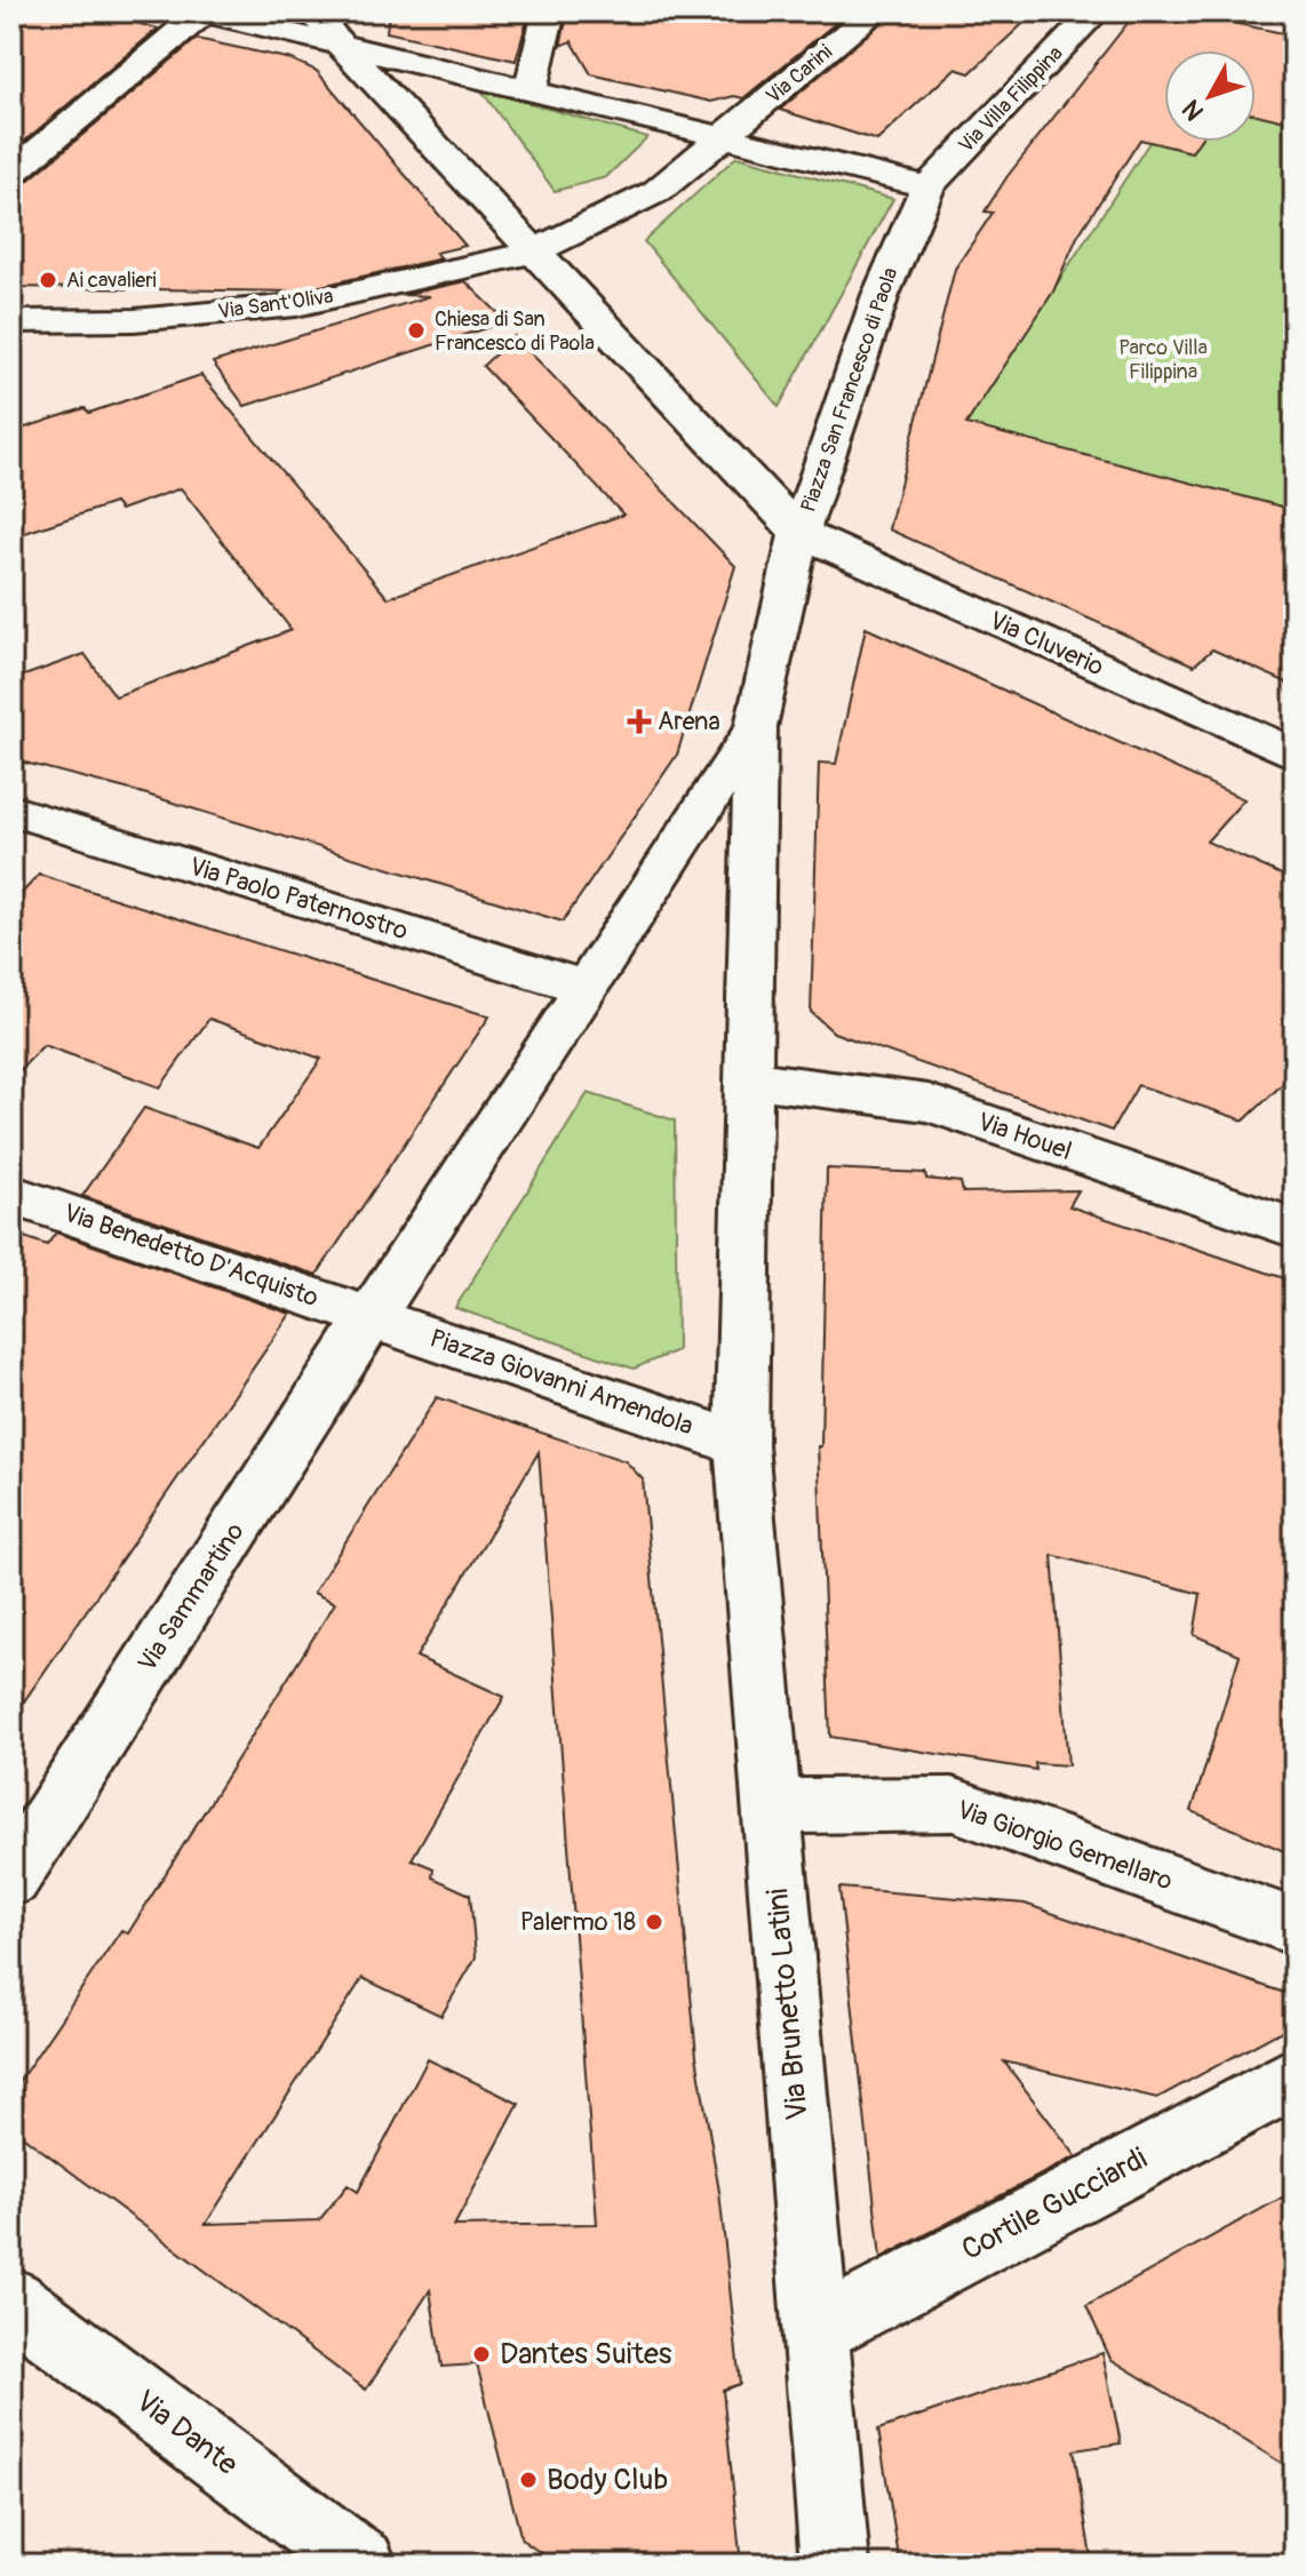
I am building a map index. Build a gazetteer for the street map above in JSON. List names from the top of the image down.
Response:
{
  "streets": {
    "street": [
      "Via Carini",
      "Via Villa Filippina",
      "Via Sant'Oliva",
      "Piazza San Francesco di Paola",
      "Via Cluverio",
      "Via Paolo Paternostro",
      "Via Houel",
      "Via Benedetto D'Acquisto",
      "Piazza Giovanni Amendola",
      "Via Sammartino",
      "Via Giorgio Gemellaro",
      "Via Brunetto Latini",
      "Cortile Gucciardi",
      "Via Dante"
    ]
  },
  "crossings": [
    ["Via Carini", "Via Sant'Oliva"],
    ["Via Carini", "Piazza San Francesco di Paola"],
    ["Via Villa Filippina", "Piazza San Francesco di Paola"],
    ["Via Sant'Oliva", "Piazza San Francesco di Paola"],
    ["Piazza San Francesco di Paola", "Via Cluverio"],
    ["Via Benedetto D'Acquisto", "Piazza Giovanni Amendola"],
    ["Via Benedetto D'Acquisto", "Via Sammartino"],
    ["Piazza Giovanni Amendola", "Via Sammartino"],
    ["Piazza Giovanni Amendola", "Via Brunetto Latini"],
    ["Via Giorgio Gemellaro", "Via Brunetto Latini"],
    ["Via Brunetto Latini", "Cortile Gucciardi"]
  ],
  "parks": ["Parco Villa Filippina"],
  "places": {
    "other": [
      "Ai cavalieri",
      "Chiesa di San Francesco di Paola",
      "Palermo 18",
      "Dantes Suites",
      "Body Club"
    ],
    "health": ["Arena"]
  },
  "north": "bottom left"
}
